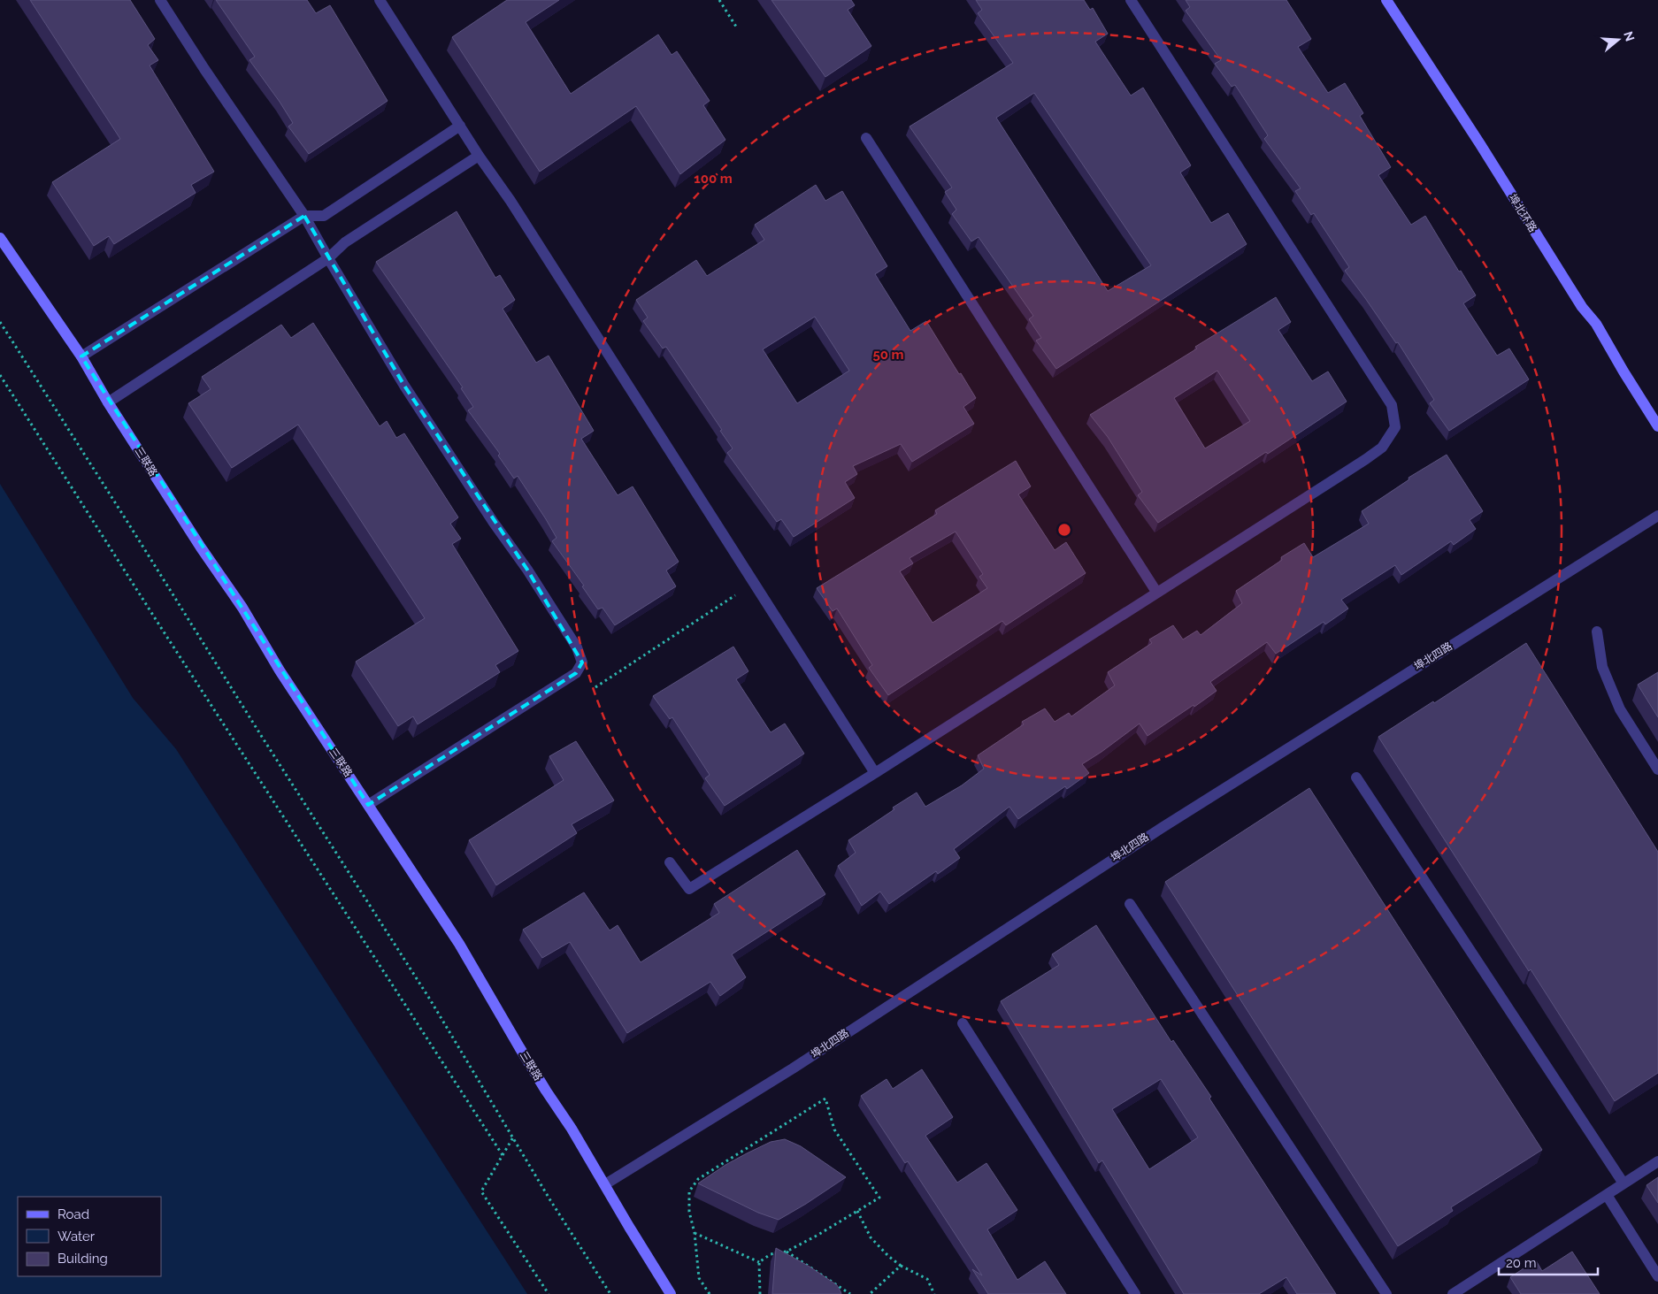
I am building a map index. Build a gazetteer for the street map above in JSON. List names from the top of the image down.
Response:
{
  "streets": {
    "main road": ["埠北环路", "三联路"],
    "street": ["埠北四路"]
  },
  "crossings": [
    ["三联路", "埠北四路"]
  ],
  "legend": ["Road", "Water", "Building"],
  "scale_bar": "20 m",
  "north": "right",
  "rings": ["100 m", "50 m"]
}
